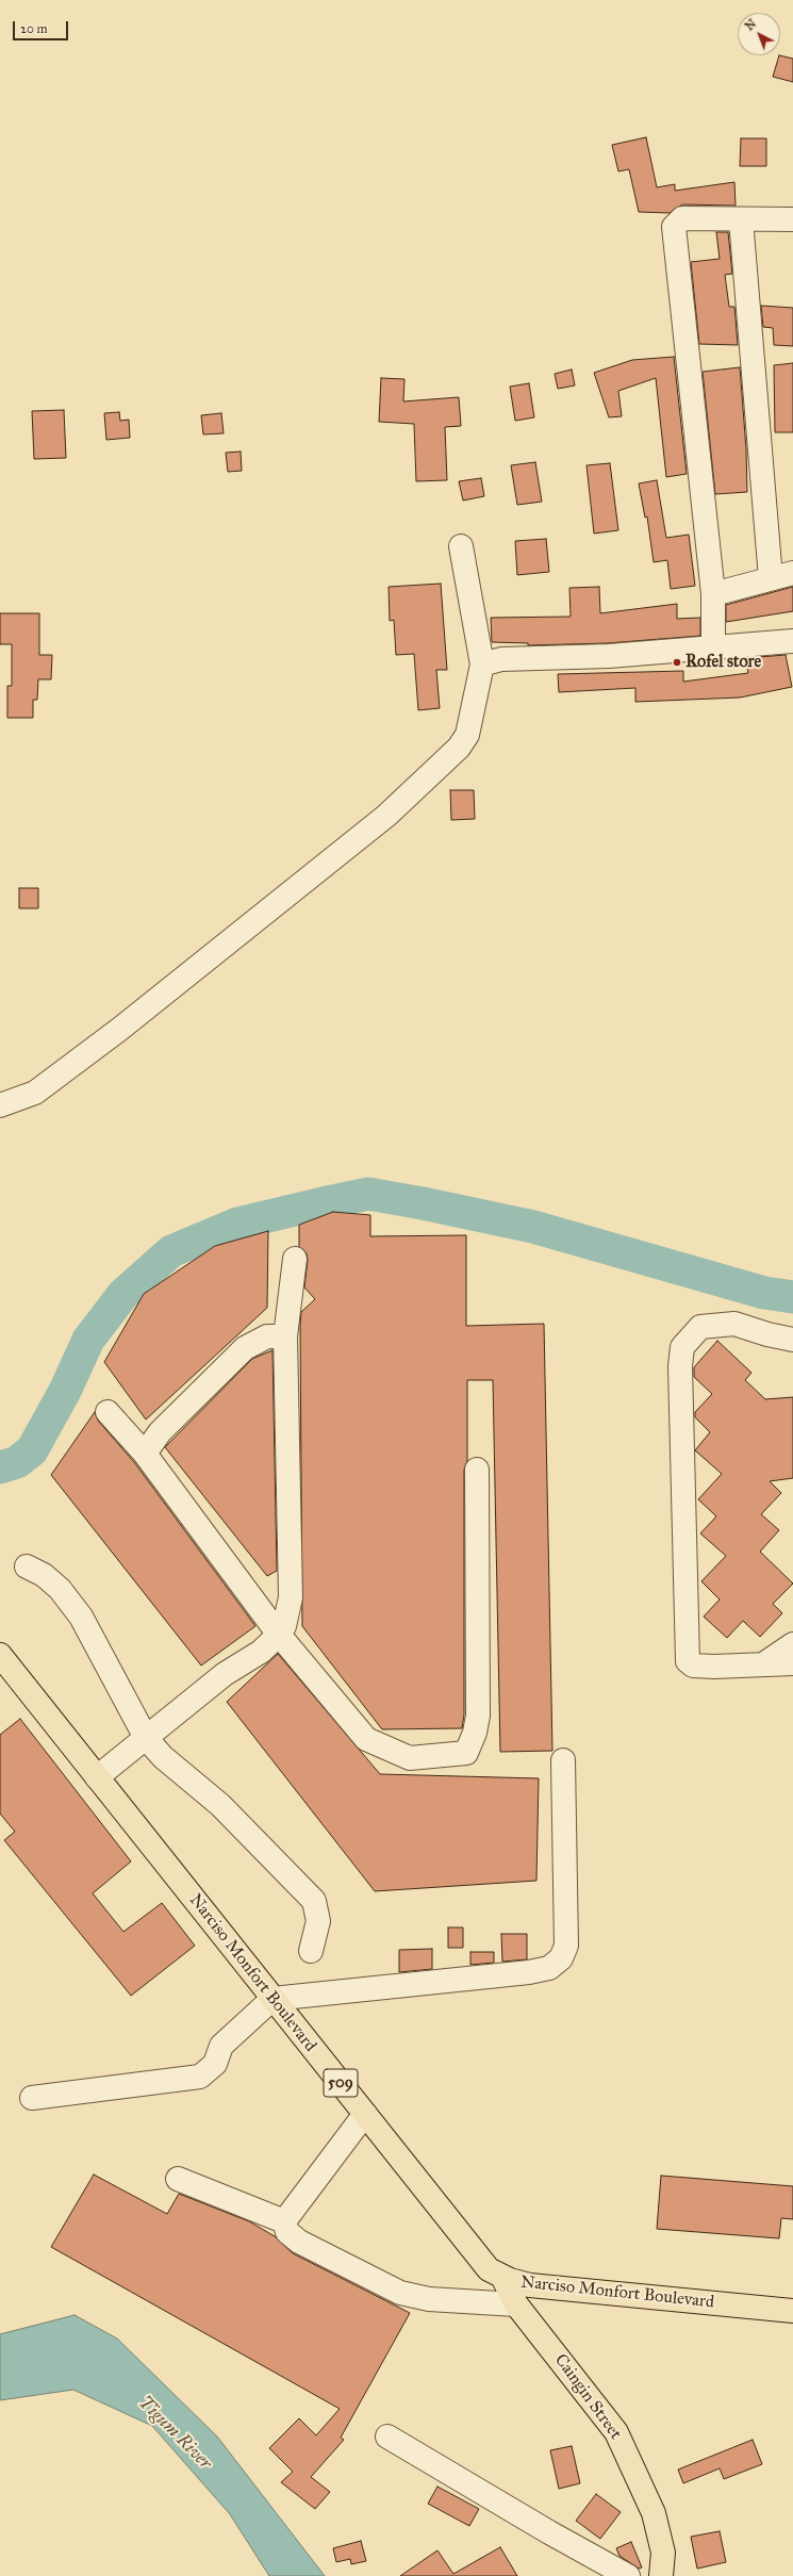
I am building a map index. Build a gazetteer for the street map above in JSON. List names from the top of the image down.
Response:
{
  "streets": {
    "main road": ["Narciso Monfort Boulevard", "509", "Caingin Street"]
  },
  "crossings": [
    ["Narciso Monfort Boulevard", "Caingin Street"]
  ],
  "water": ["Tigum River"],
  "places": ["Rofel store"],
  "scale_bar": "20 m",
  "north": "top left"
}
